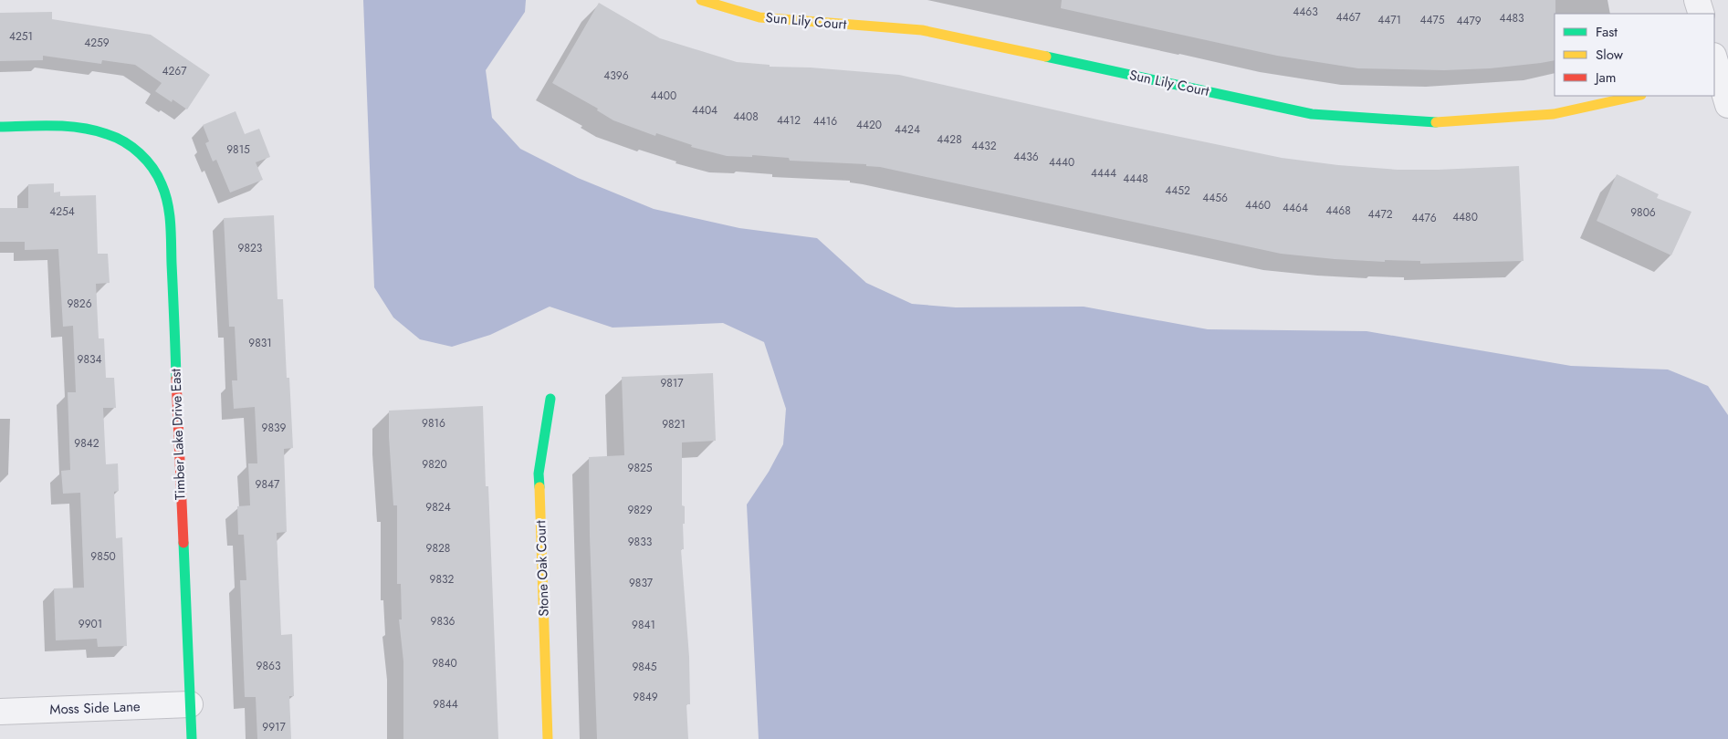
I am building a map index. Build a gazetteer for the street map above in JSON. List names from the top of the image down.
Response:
{
  "streets": {
    "street": [
      "Sun Lily Court",
      "Timber Lake Drive East",
      "Stone Oak Court",
      "Moss Side Lane"
    ]
  },
  "crossings": [
    ["Timber Lake Drive East", "Moss Side Lane"]
  ],
  "house_numbers": [
    "4463",
    "4467",
    "4483",
    "4471",
    "4475",
    "4479",
    "4251",
    "4259",
    "4267",
    "4396",
    "4400",
    "4404",
    "4408",
    "4412",
    "4416",
    "4420",
    "4424",
    "4428",
    "4432",
    "9815",
    "4436",
    "4440",
    "4444",
    "4448",
    "4452",
    "4456",
    "4460",
    "4464",
    "4468",
    "4254",
    "9806",
    "4472",
    "4480",
    "4476",
    "9823",
    "9826",
    "9831",
    "9834",
    "9817",
    "9816",
    "9821",
    "9839",
    "9842",
    "9820",
    "9825",
    "9847",
    "9824",
    "9829",
    "9833",
    "9828",
    "9850",
    "9832",
    "9837",
    "9836",
    "9901",
    "9841",
    "9840",
    "9863",
    "9845",
    "9849",
    "9844",
    "9917"
  ],
  "legend": ["Fast", "Slow", "Jam"]
}
